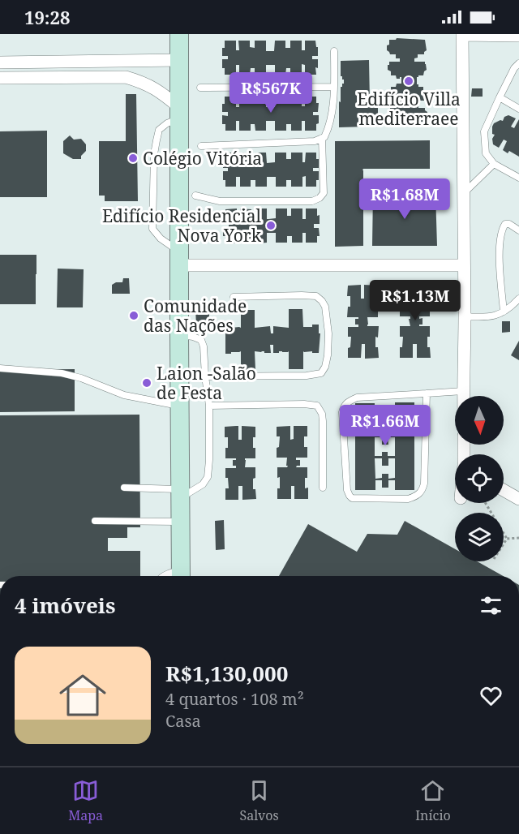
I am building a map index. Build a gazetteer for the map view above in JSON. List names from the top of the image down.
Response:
{
  "places": [
    "Edifício Villa mediterraee",
    "Colégio Vitória",
    "Edifício Residencial Nova York",
    "Comunidade das Nações",
    "Laion -Salão de Festa"
  ],
  "north": "bottom",
  "page": {
    "status": "19:28",
    "price": [
      "R$567K",
      "R$1.68M",
      "R$1.13M",
      "R$1.66M"
    ],
    "heading": "4 imóveis",
    "list": [
      {
        "name": "R$1,130,000",
        "note": "4 quartos · 108 m² · Casa"
      }
    ],
    "tabs": ["Mapa", "Salvos", "Início"]
  }
}
